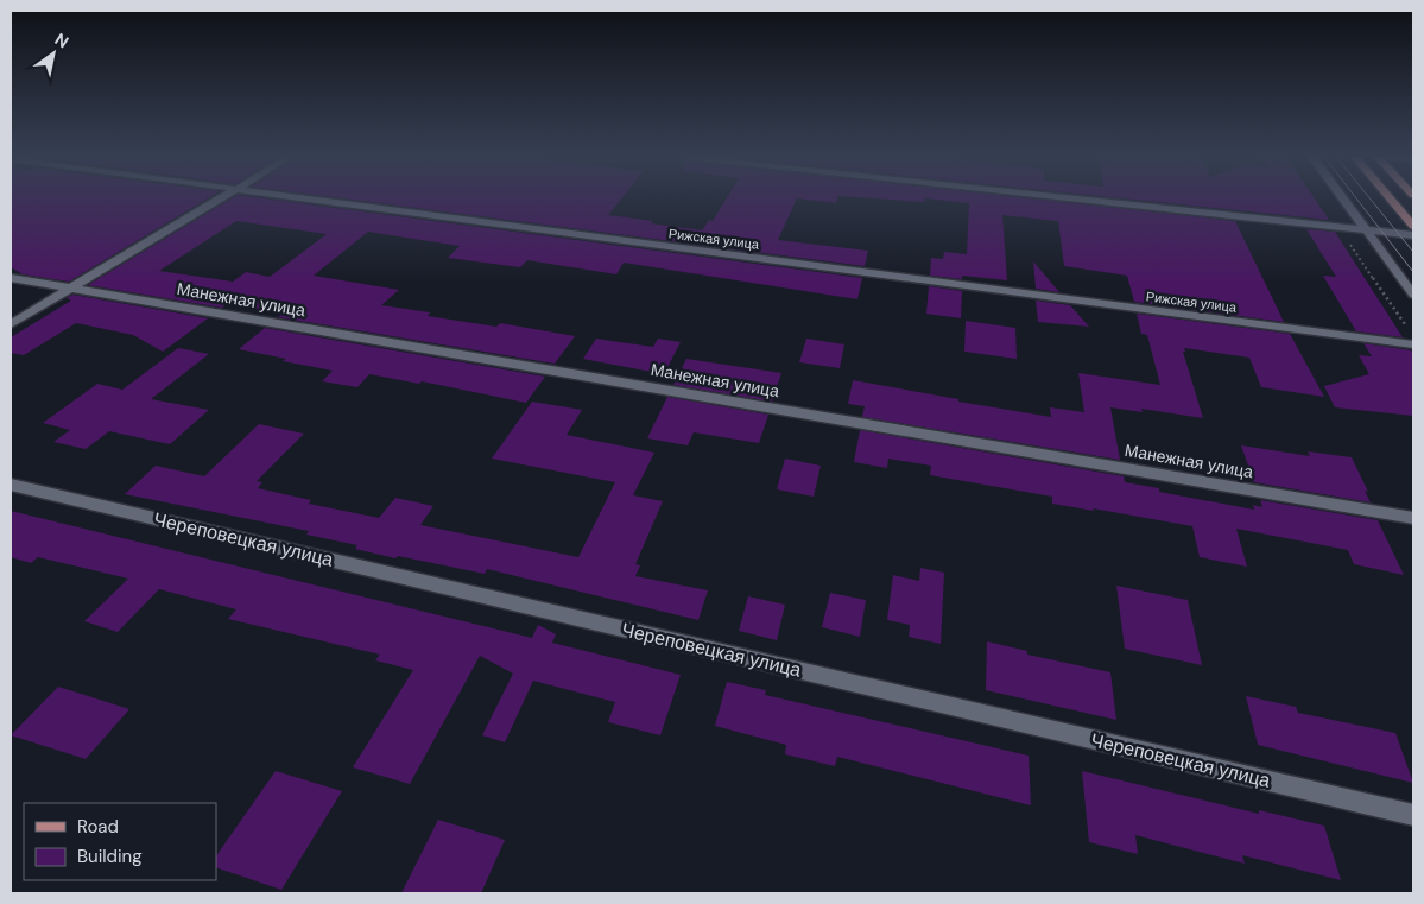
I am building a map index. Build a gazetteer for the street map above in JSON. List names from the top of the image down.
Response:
{
  "streets": {
    "street": ["Рижская улица", "Манежная улица", "Череповецкая улица"]
  },
  "legend": ["Road", "Building"],
  "north": "top right"
}
